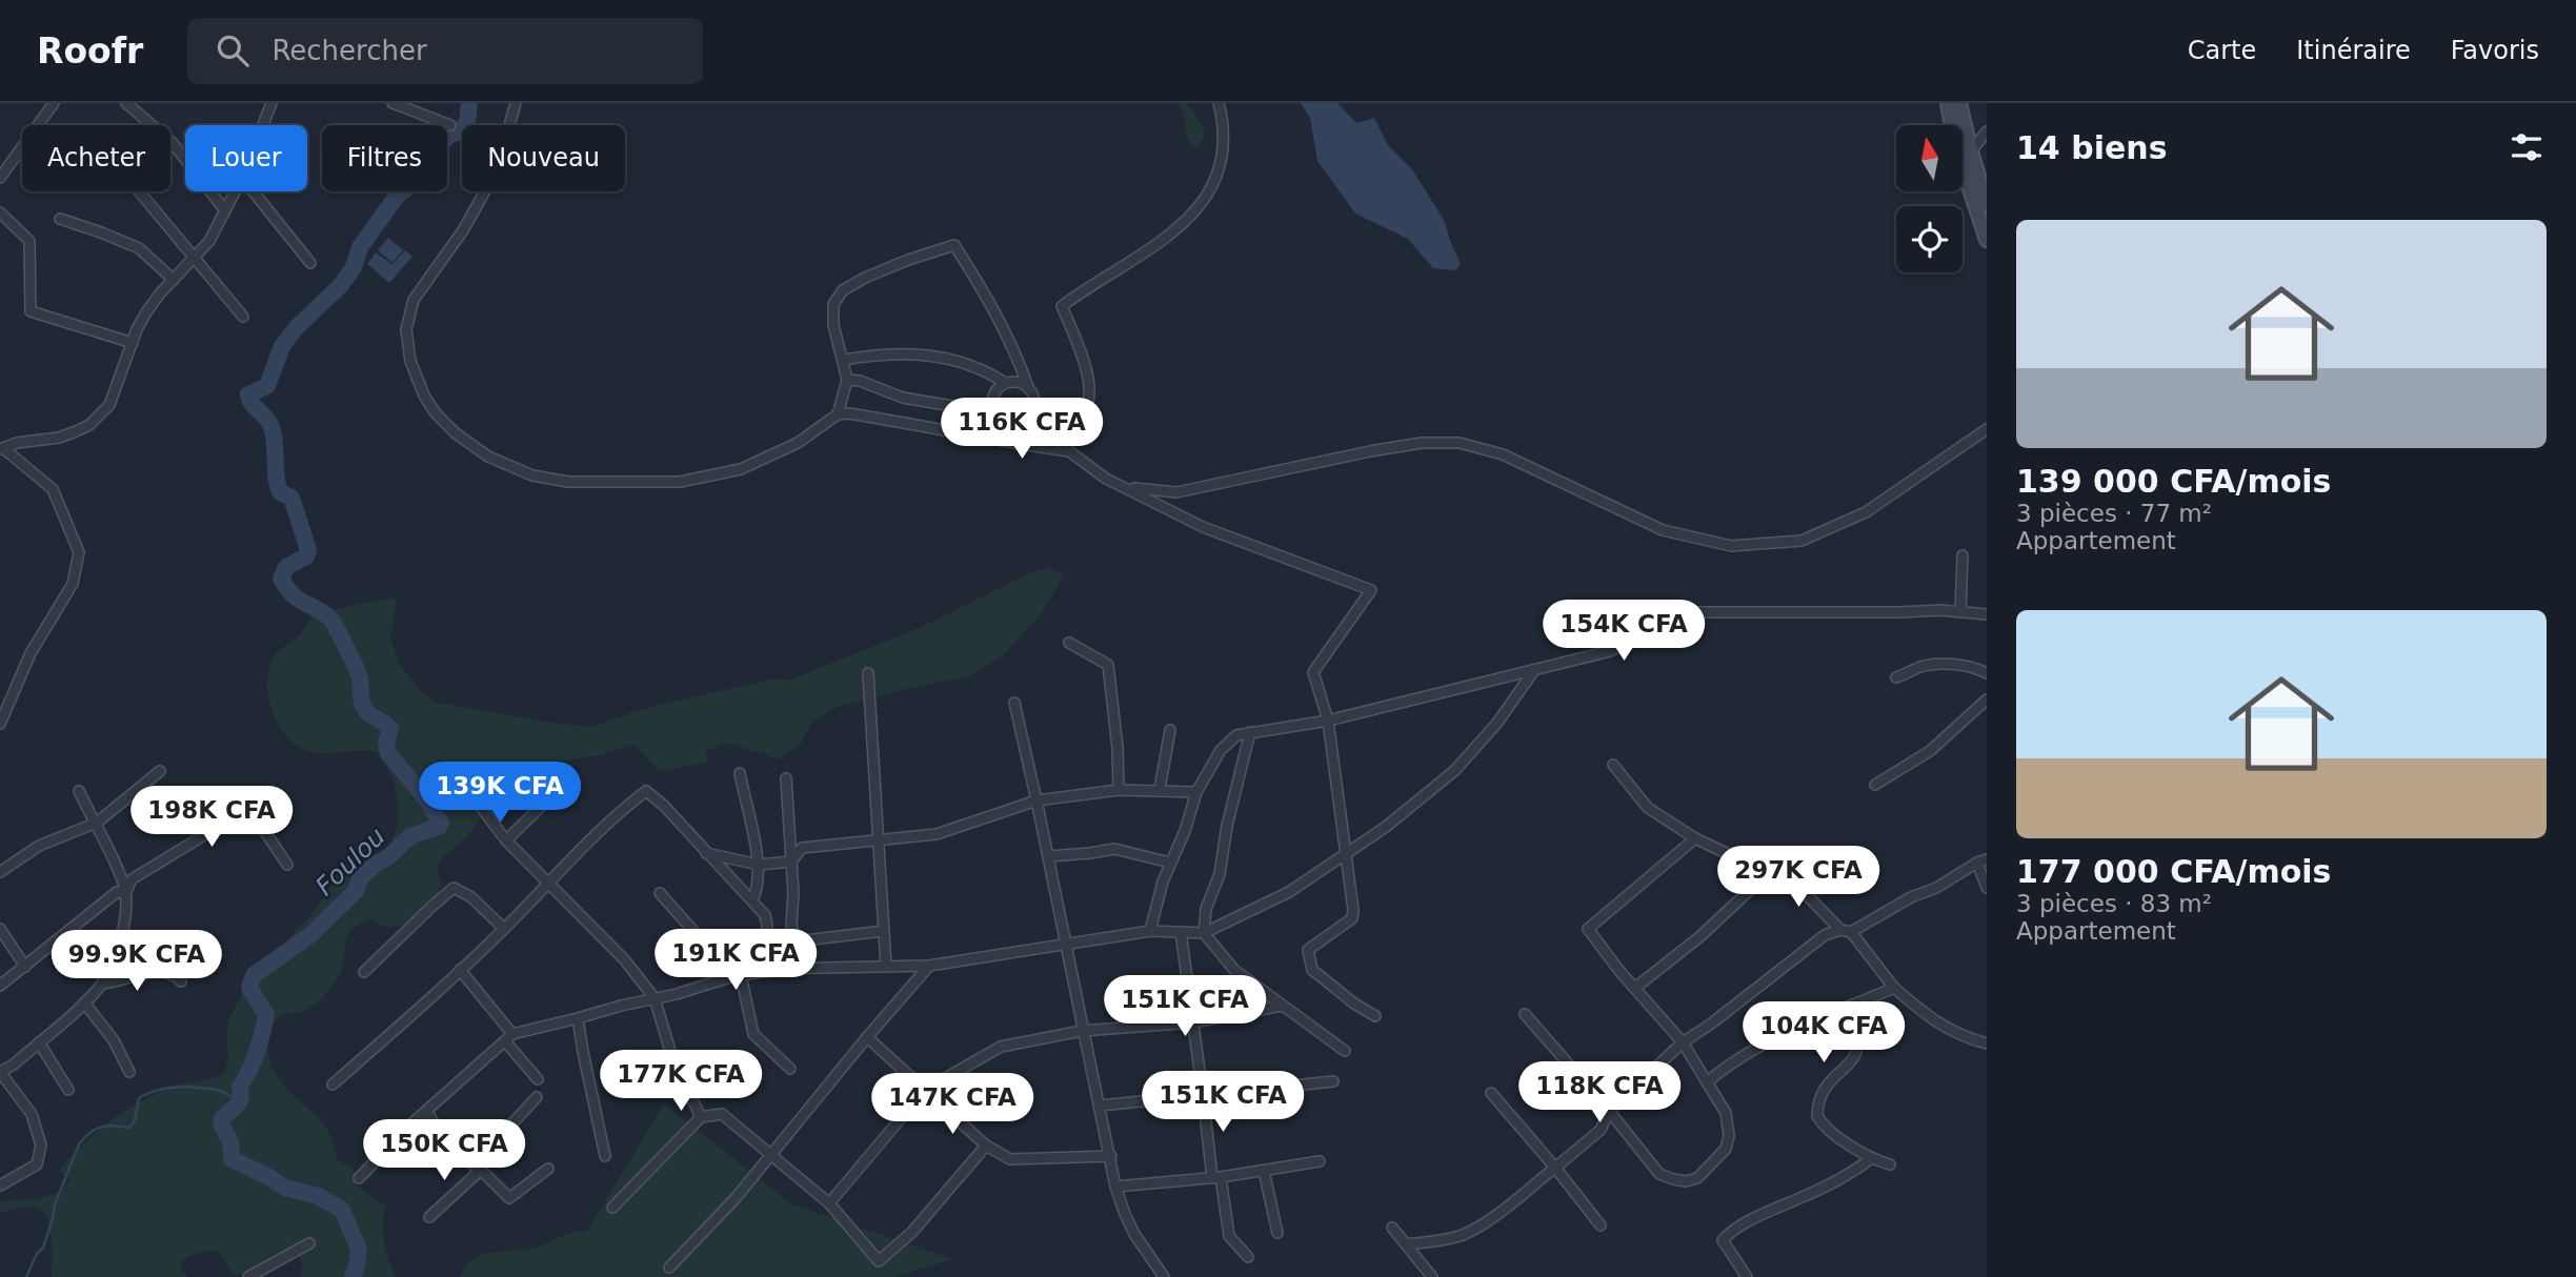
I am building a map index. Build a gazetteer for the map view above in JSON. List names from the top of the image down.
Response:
{
  "water": ["Foulou"],
  "north": "top",
  "page": {
    "header": "Roofr",
    "search": "Rechercher",
    "nav": ["Carte", "Itinéraire", "Favoris"],
    "heading": "14 biens",
    "chip": [
      "Acheter",
      "Louer",
      "Filtres",
      "Nouveau"
    ],
    "list": [
      {
        "name": "139 000 CFA/mois",
        "note": "3 pièces · 77 m² · Appartement"
      },
      {
        "name": "177 000 CFA/mois",
        "note": "3 pièces · 83 m² · Appartement"
      }
    ],
    "price": [
      "116K CFA",
      "154K CFA",
      "139K CFA",
      "198K CFA",
      "297K CFA",
      "191K CFA",
      "99.9K CFA",
      "151K CFA",
      "104K CFA",
      "177K CFA",
      "118K CFA",
      "151K CFA",
      "147K CFA",
      "150K CFA"
    ]
  }
}
